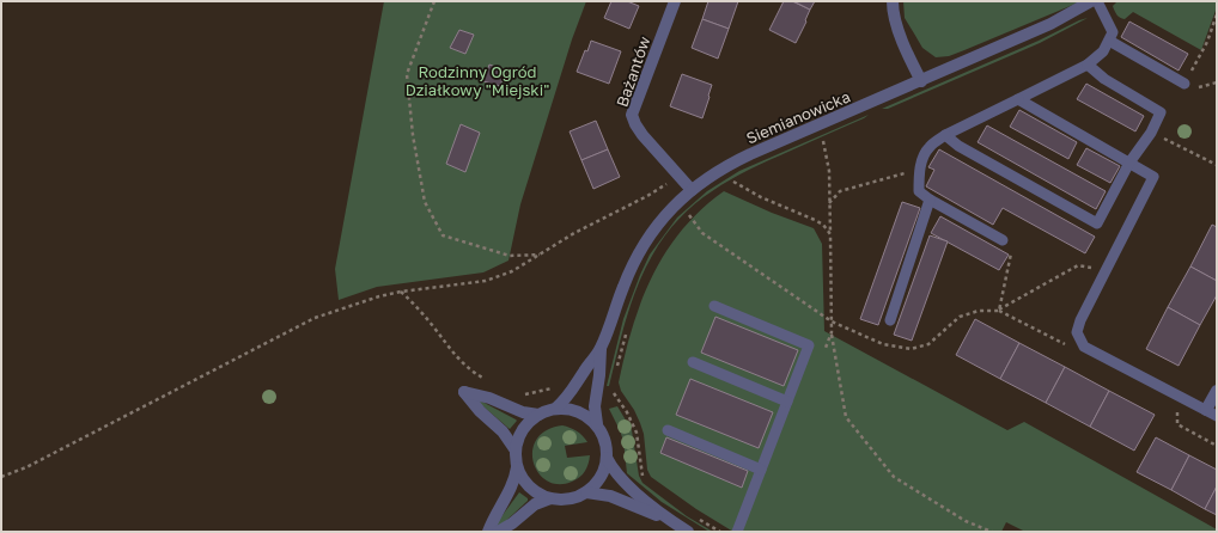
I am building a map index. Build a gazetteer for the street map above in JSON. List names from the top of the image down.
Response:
{
  "streets": {
    "street": ["Bażantów", "Siemianowicka"]
  },
  "crossings": [
    ["Bażantów", "Siemianowicka"]
  ],
  "parks": ["Rodzinny Ogród Działkowy \"Miejski\""]
}
